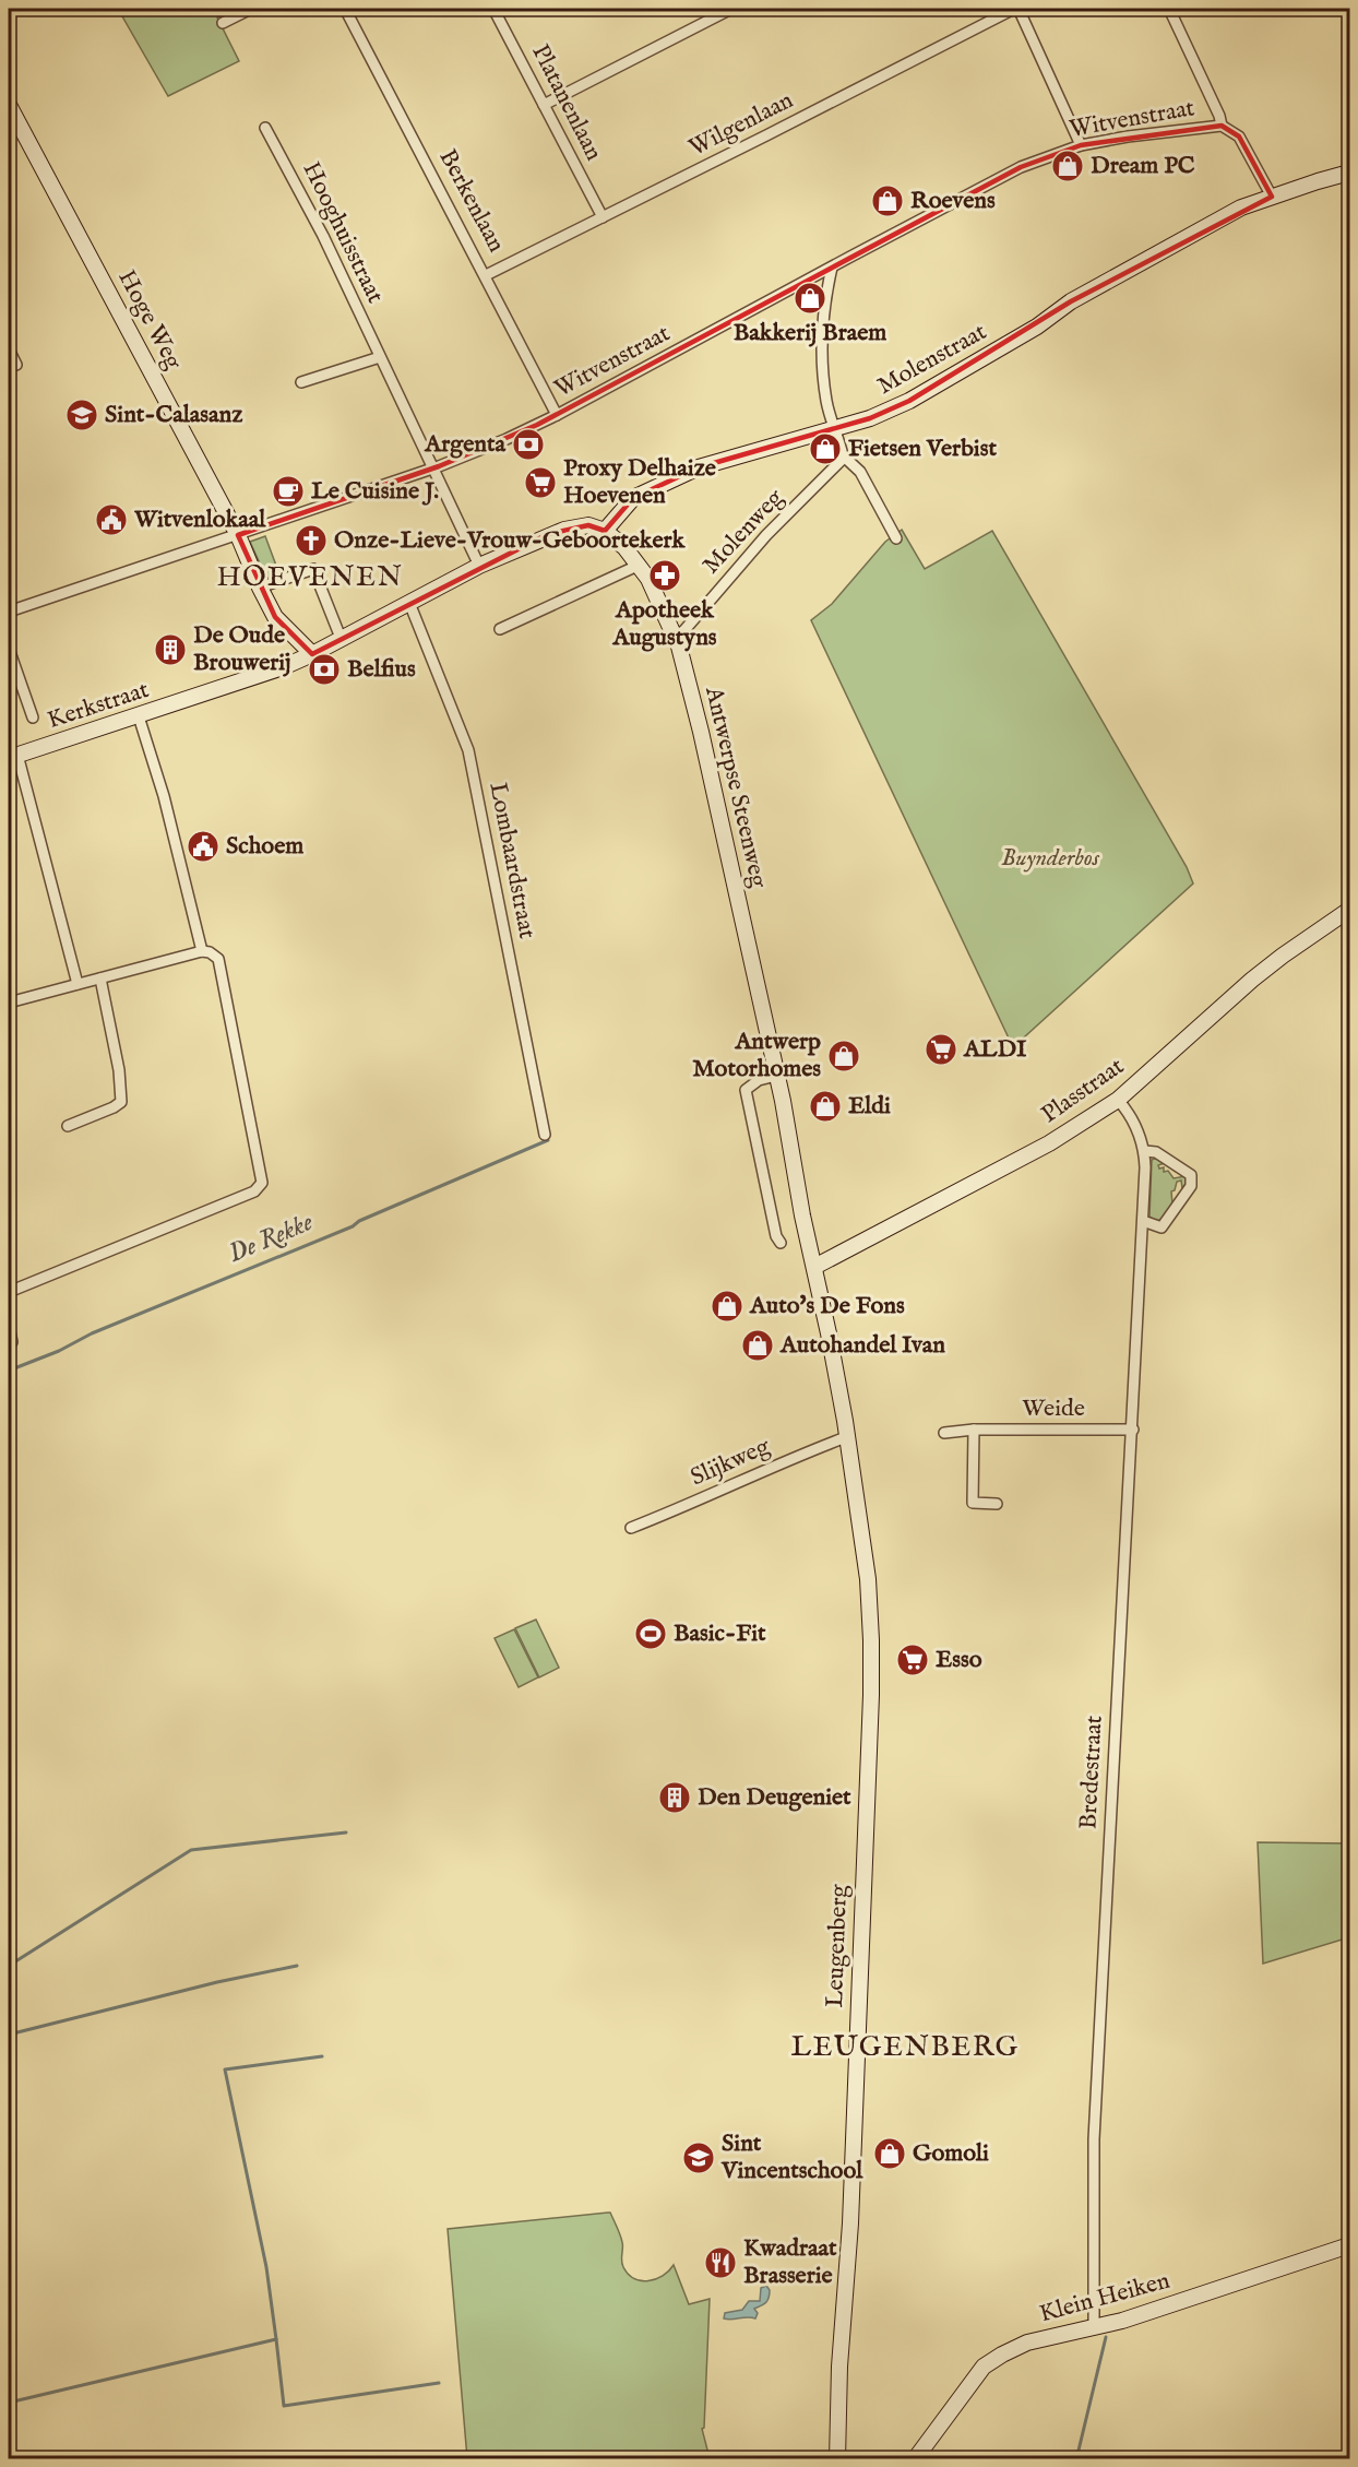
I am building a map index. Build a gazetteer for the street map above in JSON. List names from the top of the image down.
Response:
{
  "streets": {
    "street": [
      "Platanenlaan",
      "Witvenstraat",
      "Wilgenlaan",
      "Berkenlaan",
      "Hooghuisstraat",
      "Hoge Weg",
      "Molenstraat",
      "Molenweg",
      "Kerkstraat",
      "Antwerpse Steenweg",
      "Lombaardstraat",
      "Plasstraat",
      "Weide",
      "Slijkweg",
      "Bredestraat",
      "Leugenberg",
      "Klein Heiken"
    ]
  },
  "crossings": [
    ["Platanenlaan", "Wilgenlaan"],
    ["Witvenstraat", "Berkenlaan"],
    ["Witvenstraat", "Hooghuisstraat"],
    ["Witvenstraat", "Hoge Weg"],
    ["Wilgenlaan", "Berkenlaan"],
    ["Hooghuisstraat", "Kerkstraat"],
    ["Hoge Weg", "Kerkstraat"],
    ["Molenstraat", "Kerkstraat"],
    ["Molenstraat", "Antwerpse Steenweg"],
    ["Molenweg", "Antwerpse Steenweg"],
    ["Kerkstraat", "Antwerpse Steenweg"],
    ["Kerkstraat", "Lombaardstraat"],
    ["Antwerpse Steenweg", "Plasstraat"],
    ["Antwerpse Steenweg", "Leugenberg"],
    ["Plasstraat", "Bredestraat"],
    ["Plasstraat", "Leugenberg"],
    ["Weide", "Bredestraat"],
    ["Slijkweg", "Leugenberg"],
    ["Bredestraat", "Klein Heiken"]
  ],
  "districts": ["HOEVENEN", "LEUGENBERG"],
  "water": ["De Rekke"],
  "parks": ["Buynderbos"],
  "places": {
    "shop": [
      "Dream PC",
      "Roevens",
      "Bakkerij Braem",
      "Fietsen Verbist",
      "Antwerp Motorhomes",
      "Eldi",
      "Auto's De Fons",
      "Autohandel Ivan",
      "Gomoli"
    ],
    "school or university": ["Sint-Calasanz", "Sint Vincentschool"],
    "bank": ["Argenta", "Belfius"],
    "supermarket": ["Proxy Delhaize Hoevenen", "ALDI", "Esso"],
    "cafe": ["Le Cuisine J."],
    "public building": ["Witvenlokaal", "Schoem"],
    "church": ["Onze-Lieve-Vrouw-Geboortekerk"],
    "pharmacy": ["Apotheek Augustyns"],
    "building": ["De Oude Brouwerij", "Den Deugeniet"],
    "sports": ["Basic-Fit"],
    "restaurant": ["Kwadraat Brasserie"]
  }
}
